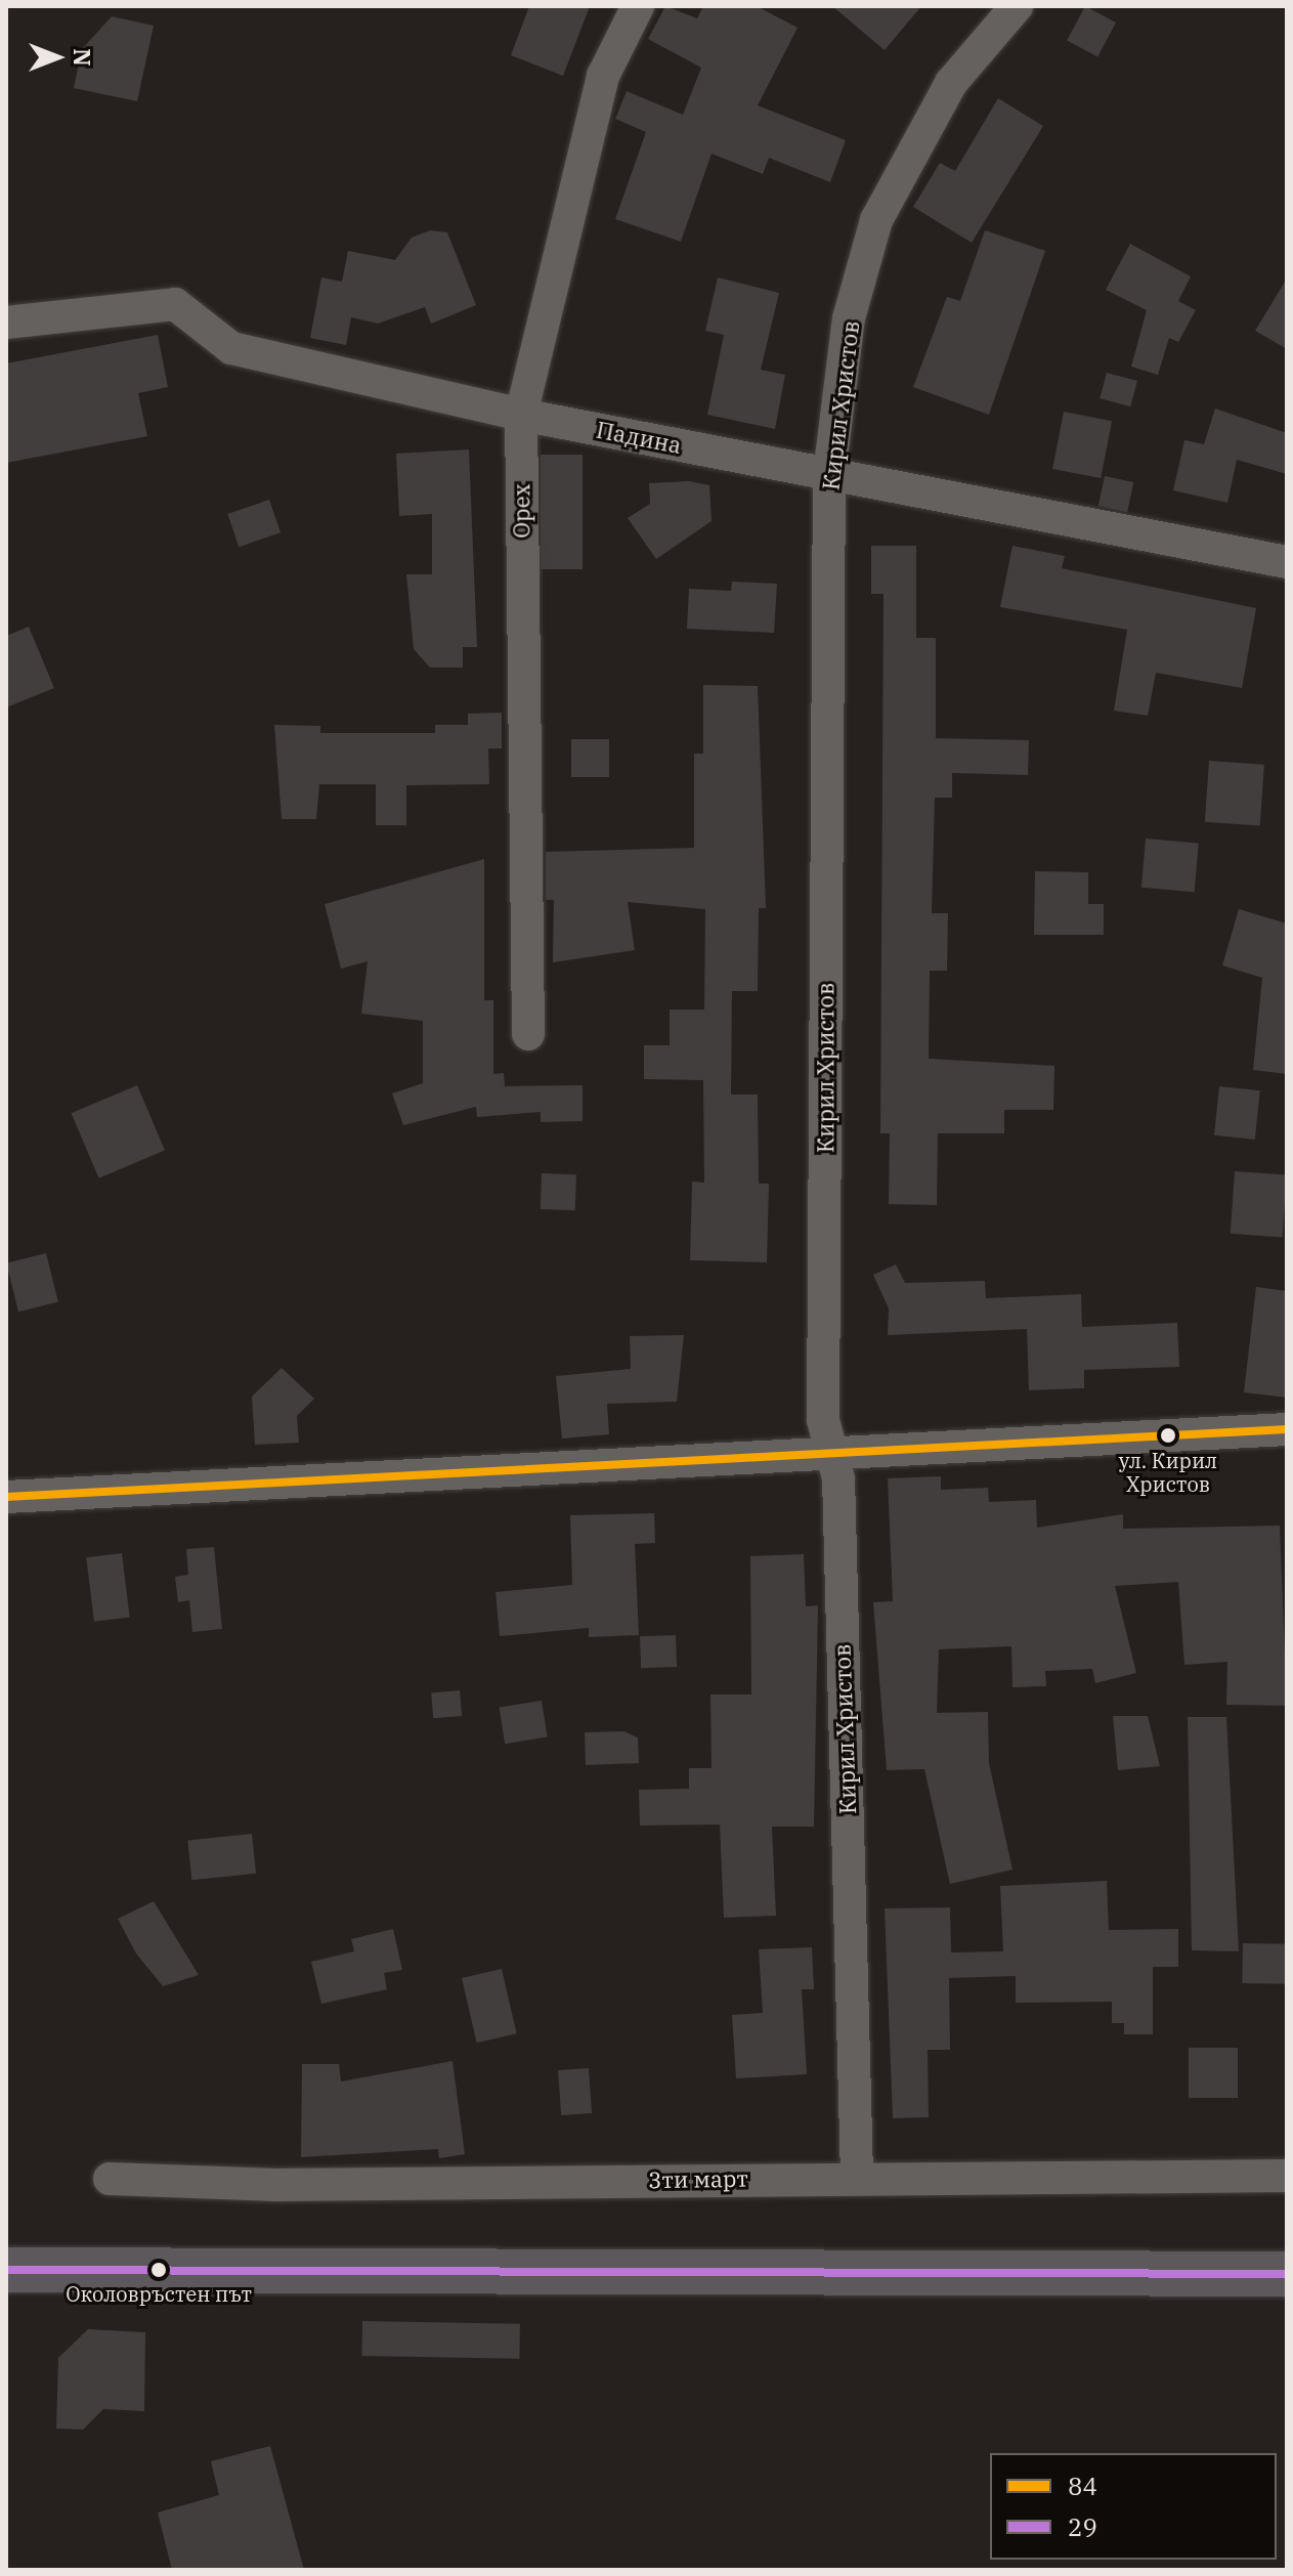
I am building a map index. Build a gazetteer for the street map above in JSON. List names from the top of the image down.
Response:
{
  "streets": {
    "street": [
      "Кирил Христов",
      "Падина",
      "Орех",
      "3ти март"
    ]
  },
  "crossings": [
    ["Кирил Христов", "Падина"],
    ["Кирил Христов", "3ти март"],
    ["Падина", "Орех"]
  ],
  "places": ["ул. Кирил Христов", "Околовръстен път"],
  "lines": ["transit line 84", "transit line 29"],
  "legend": ["84", "29"],
  "north": "right"
}
